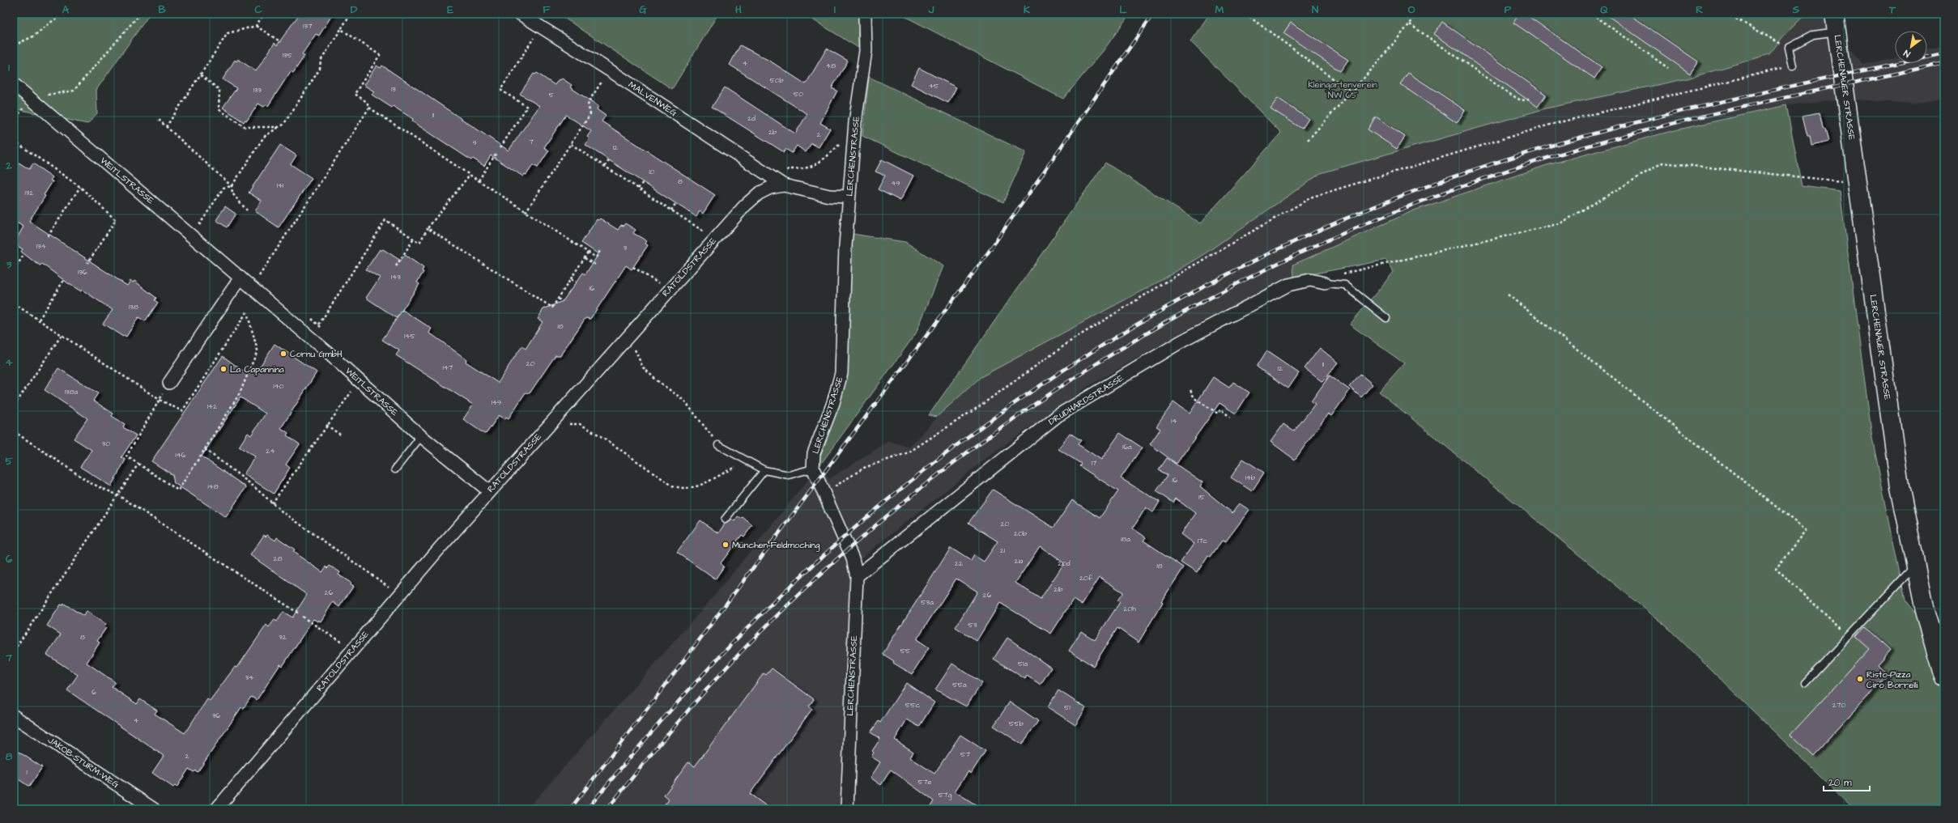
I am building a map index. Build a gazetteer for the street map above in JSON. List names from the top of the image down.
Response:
{
  "streets": {
    "main road": ["LERCHENAUER STRASSE"],
    "street": [
      "MALVENWEG",
      "LERCHENSTRASSE",
      "WEITLSTRASSE",
      "RATOLDSTRASSE",
      "DRUDHARDSTRASSE",
      "JAKOB-STURM-WEG"
    ]
  },
  "crossings": [
    ["MALVENWEG", "RATOLDSTRASSE"],
    ["LERCHENSTRASSE", "RATOLDSTRASSE"],
    ["LERCHENSTRASSE", "DRUDHARDSTRASSE"],
    ["WEITLSTRASSE", "RATOLDSTRASSE"]
  ],
  "parks": ["Kleingartenverein NW 65"],
  "places": [
    "Cornu GmbH",
    "La Capannina",
    "München-Feldmoching",
    "Risto-Pizza Ciro Borrelli"
  ],
  "house_numbers": [
    "137",
    "135",
    "4",
    "48",
    "50b",
    "45",
    "13",
    "133",
    "50",
    "5",
    "11",
    "2d",
    "2b",
    "2",
    "7",
    "9",
    "12",
    "10",
    "8",
    "49",
    "141",
    "132",
    "134",
    "3",
    "136",
    "143",
    "16",
    "138",
    "18",
    "145",
    "20",
    "11",
    "147",
    "12",
    "140",
    "138a",
    "149",
    "142",
    "14",
    "30",
    "16a",
    "24",
    "146",
    "17",
    "14b",
    "16",
    "148",
    "15",
    "20",
    "20b",
    "18a",
    "17c",
    "21",
    "28",
    "21a",
    "22",
    "20d",
    "18",
    "20f",
    "21b",
    "26",
    "26",
    "53a",
    "20h",
    "53",
    "8",
    "32",
    "55",
    "51a",
    "34",
    "55a",
    "6",
    "55c",
    "270",
    "51",
    "36",
    "4",
    "55b",
    "57",
    "2",
    "1",
    "57e",
    "57g"
  ],
  "scale_bar": "20 m",
  "north": "bottom left",
  "grid": {
    "columns": [
      "A",
      "B",
      "C",
      "D",
      "E",
      "F",
      "G",
      "H",
      "I",
      "J",
      "K",
      "L",
      "M",
      "N",
      "O",
      "P",
      "Q",
      "R",
      "S",
      "T"
    ],
    "rows": [
      "1",
      "2",
      "3",
      "4",
      "5",
      "6",
      "7",
      "8"
    ]
  }
}
